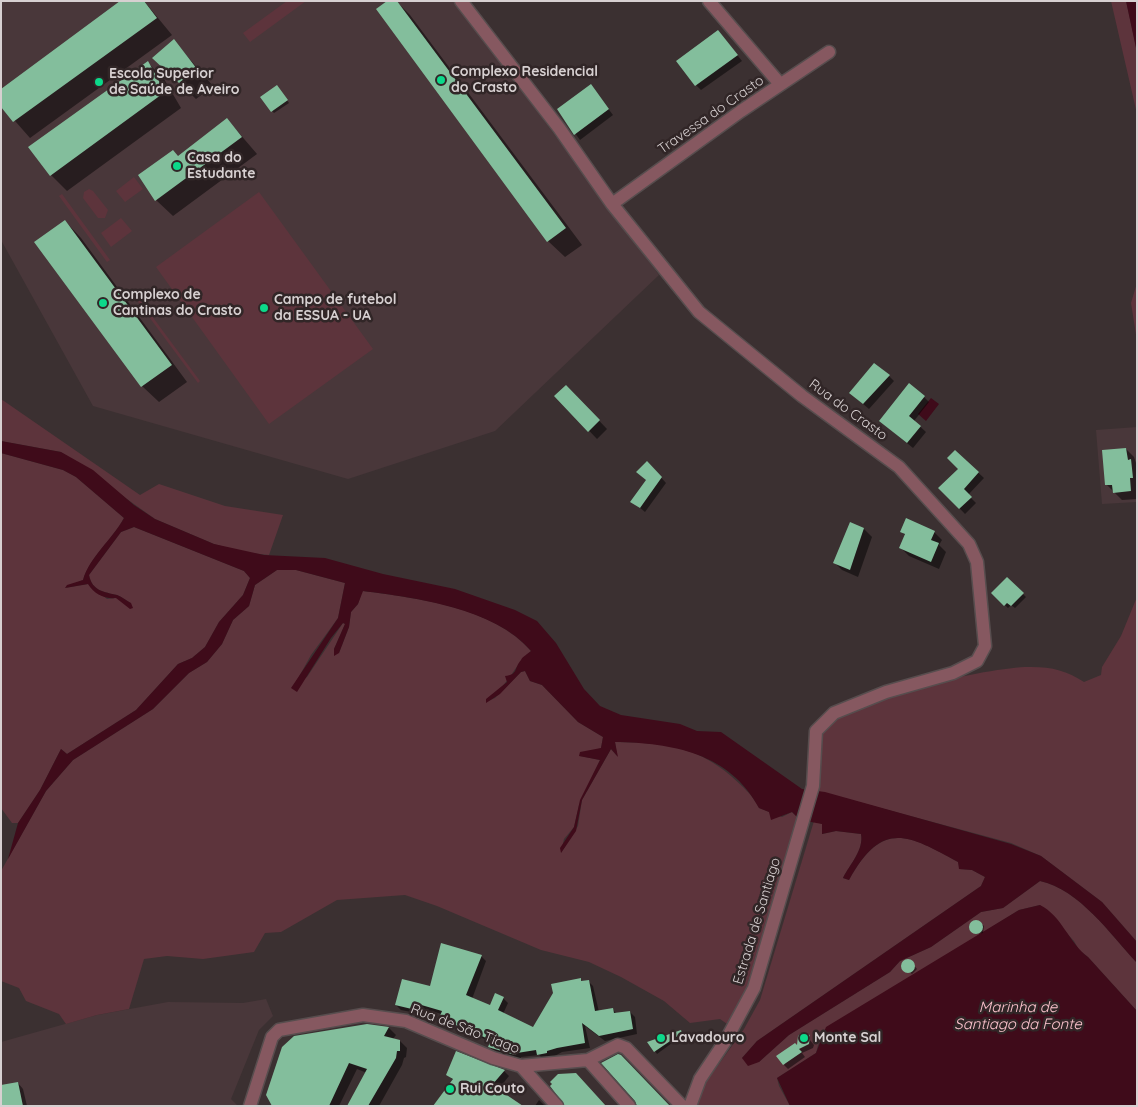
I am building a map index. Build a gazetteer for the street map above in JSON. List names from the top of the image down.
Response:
{
  "streets": {
    "street": [
      "Travessa do Crasto",
      "Rua do Crasto",
      "Estrada de Santiago",
      "Rua de São Tiago"
    ]
  },
  "crossings": [
    ["Travessa do Crasto", "Rua do Crasto"],
    ["Rua do Crasto", "Estrada de Santiago"]
  ],
  "water": ["Marinha de Santiago da Fonte"],
  "places": [
    "Complexo Residencial do Crasto",
    "Escola Superior de Saúde de Aveiro",
    "Casa do Estudante",
    "Complexo de Cantinas do Crasto",
    "Campo de futebol da ESSUA - UA",
    "Lavadouro",
    "Monte Sal",
    "Rui Couto"
  ]
}
